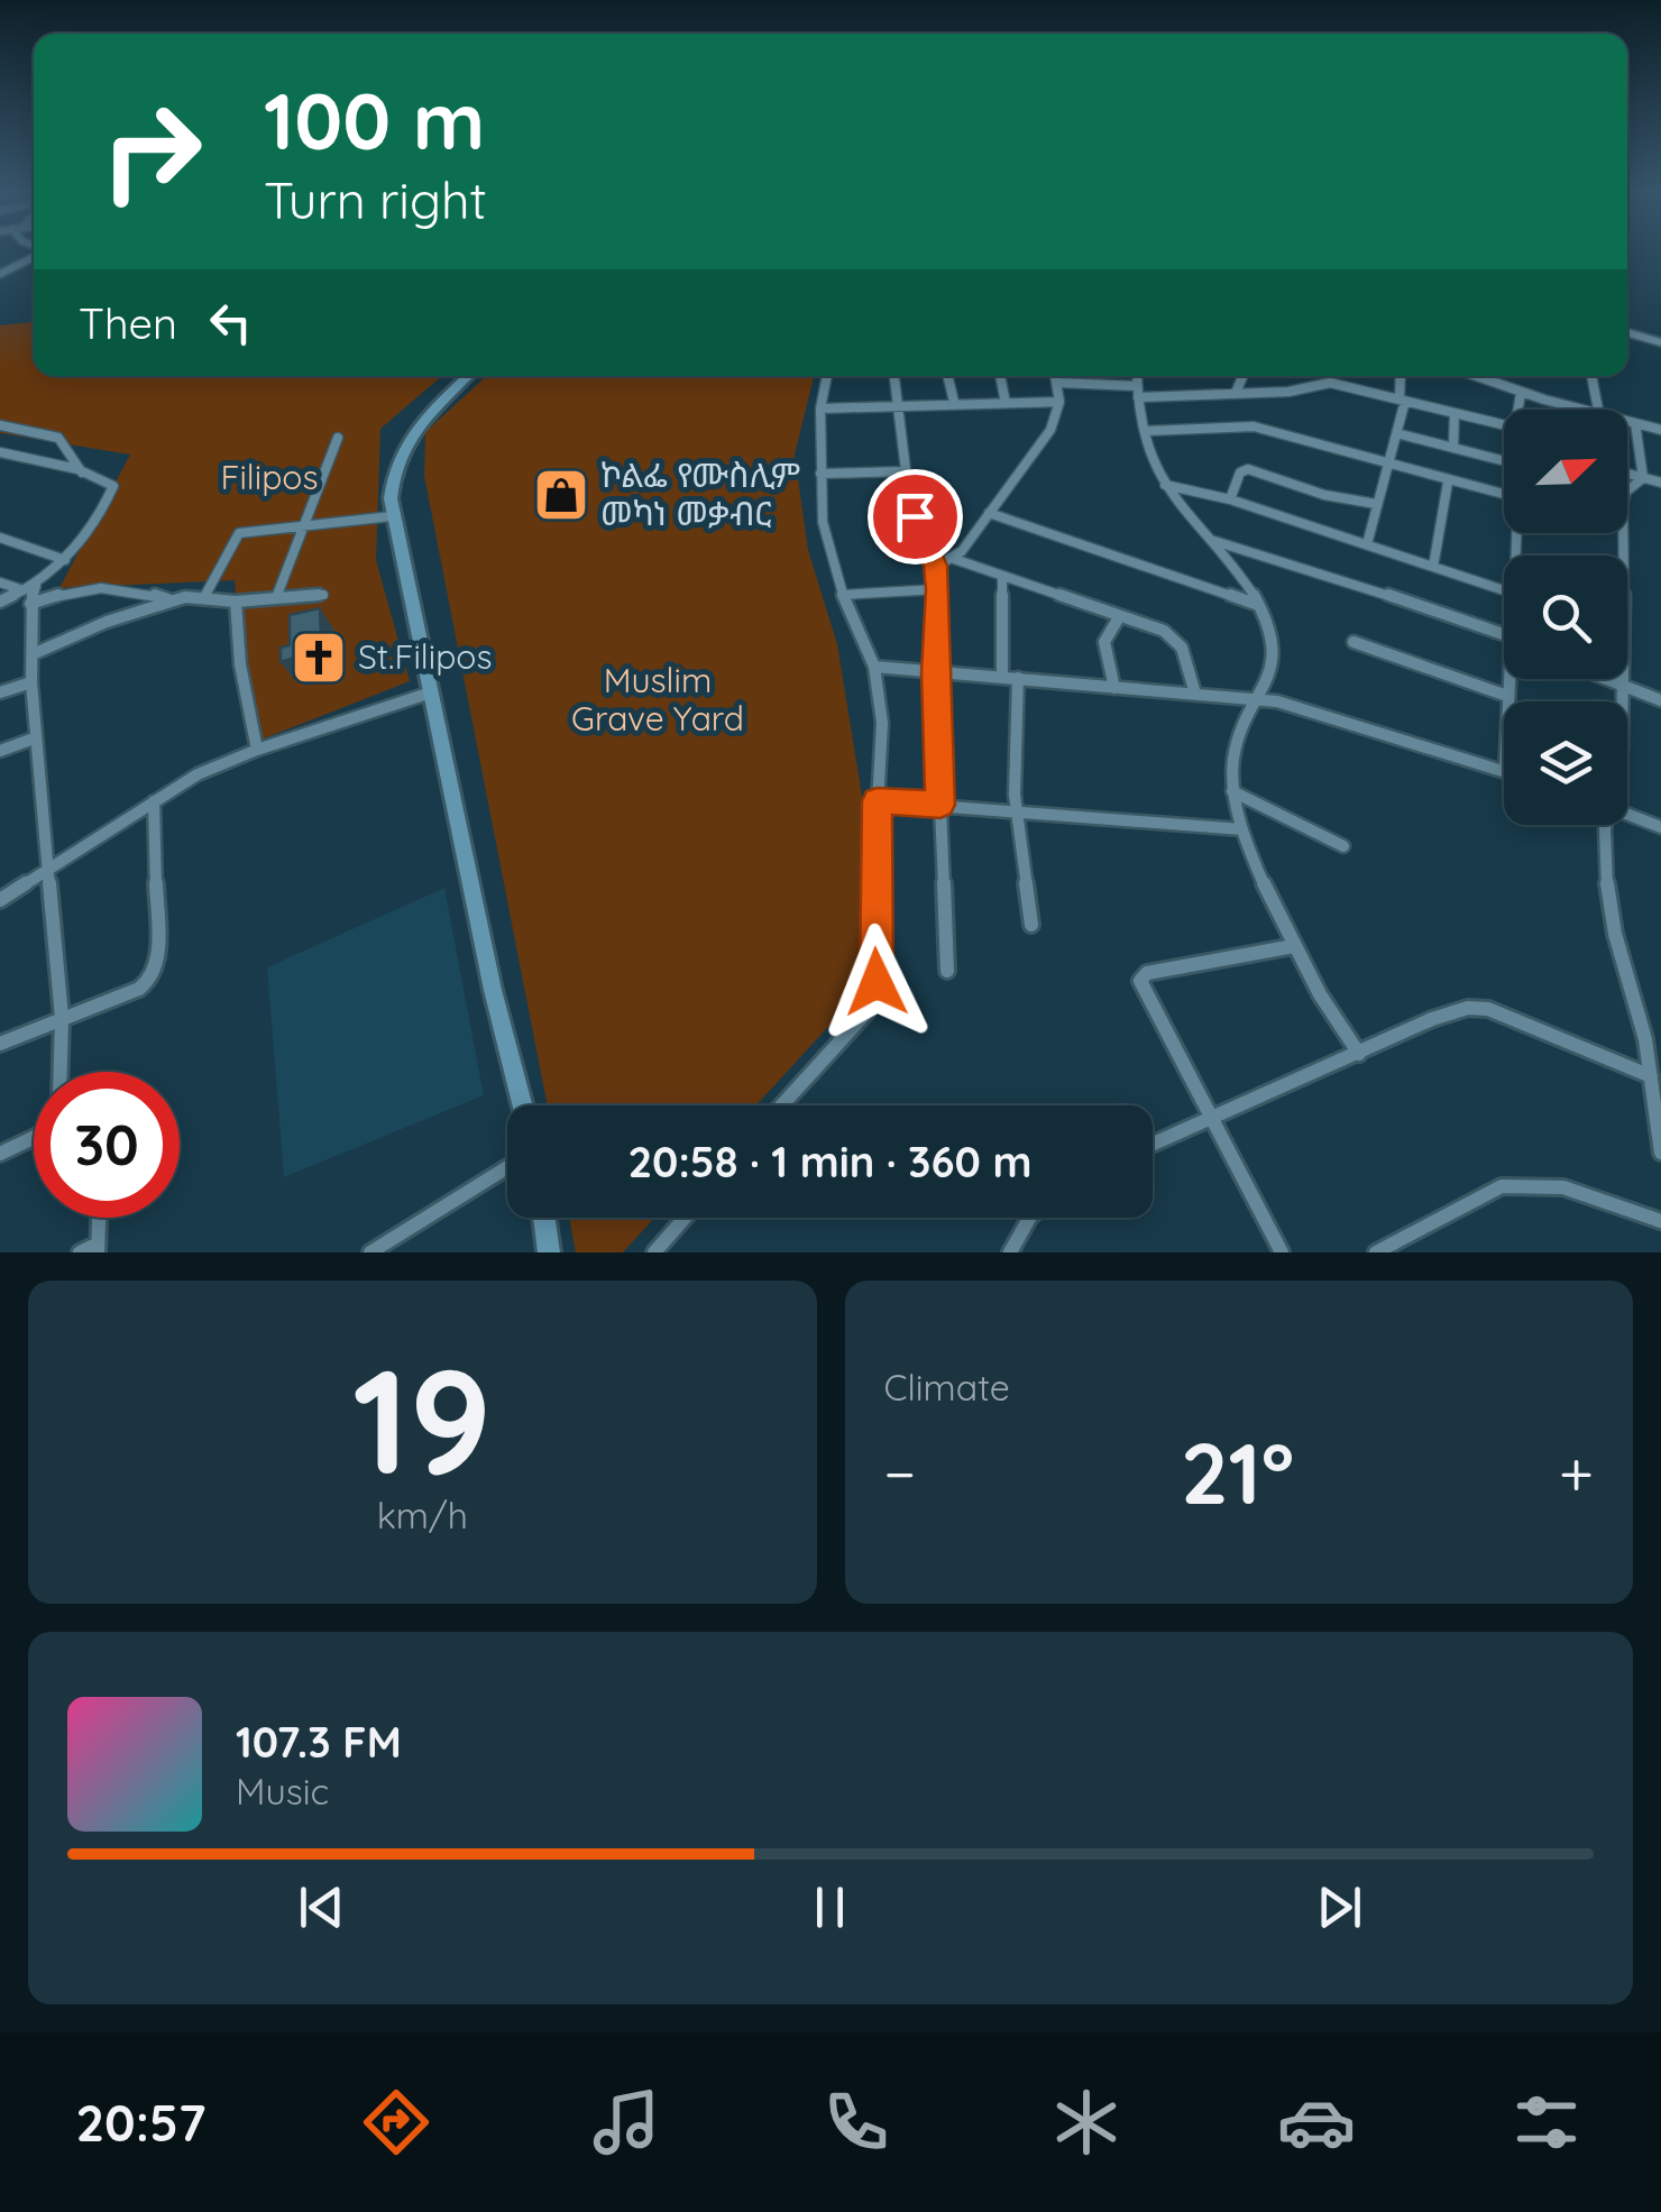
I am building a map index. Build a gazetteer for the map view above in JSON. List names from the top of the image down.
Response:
{
  "parks": ["Filipos", "Muslim Grave Yard"],
  "places": {
    "shop": ["ኮልፌ የሙስሊም መካነ መቃብር"],
    "church": ["St.Filipos"]
  },
  "north": "top right",
  "page": {
    "turn": ["100 m", "Turn right"],
    "then": "Then",
    "limit": "30",
    "trip": "20:58 · 1 min · 360 m",
    "tile": [
      ["19", "km/h"],
      "Climate"
    ],
    "heat": ["−", "21°", "+"],
    "song": ["107.3 FM", "Music"],
    "tabs": "20:57"
  }
}
